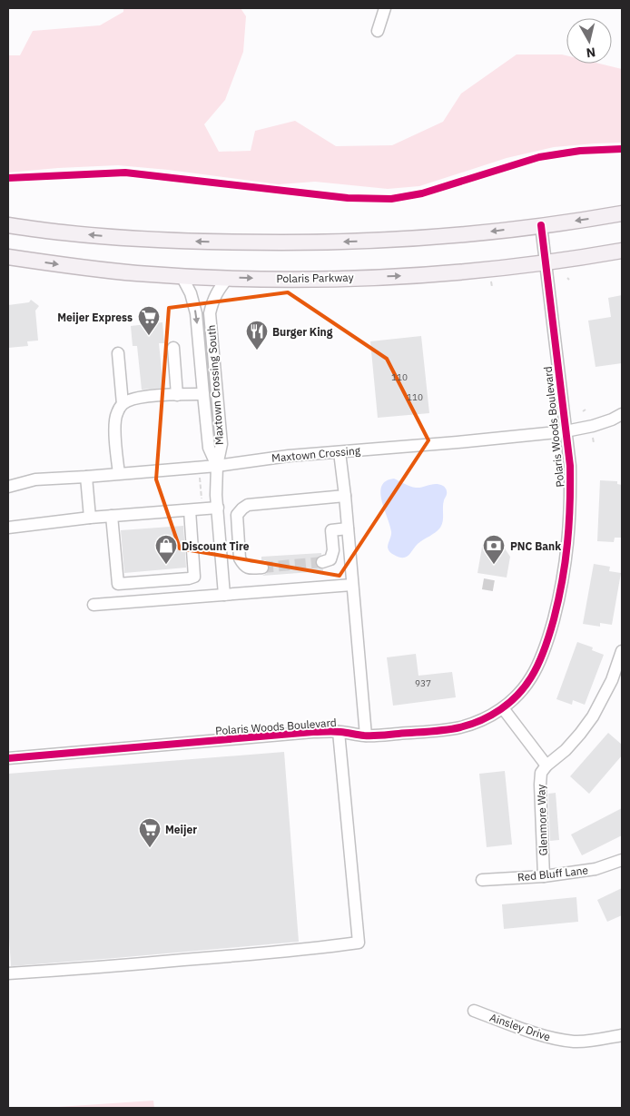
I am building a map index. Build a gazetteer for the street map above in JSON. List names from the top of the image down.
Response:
{
  "streets": {
    "main road": ["Polaris Parkway"],
    "street": [
      "Maxtown Crossing South",
      "Polaris Woods Boulevard",
      "Maxtown Crossing",
      "Glenmore Way",
      "Red Bluff Lane",
      "Ainsley Drive"
    ]
  },
  "crossings": [
    ["Polaris Parkway", "Maxtown Crossing South"],
    ["Polaris Parkway", "Polaris Woods Boulevard"],
    ["Maxtown Crossing South", "Maxtown Crossing"],
    ["Polaris Woods Boulevard", "Maxtown Crossing"],
    ["Glenmore Way", "Red Bluff Lane"]
  ],
  "places": {
    "supermarket": ["Meijer Express", "Meijer"],
    "restaurant": ["Burger King"],
    "shop": ["Discount Tire"],
    "bank": ["PNC Bank"]
  },
  "house_numbers": ["110", "110", "937"],
  "north": "bottom"
}
